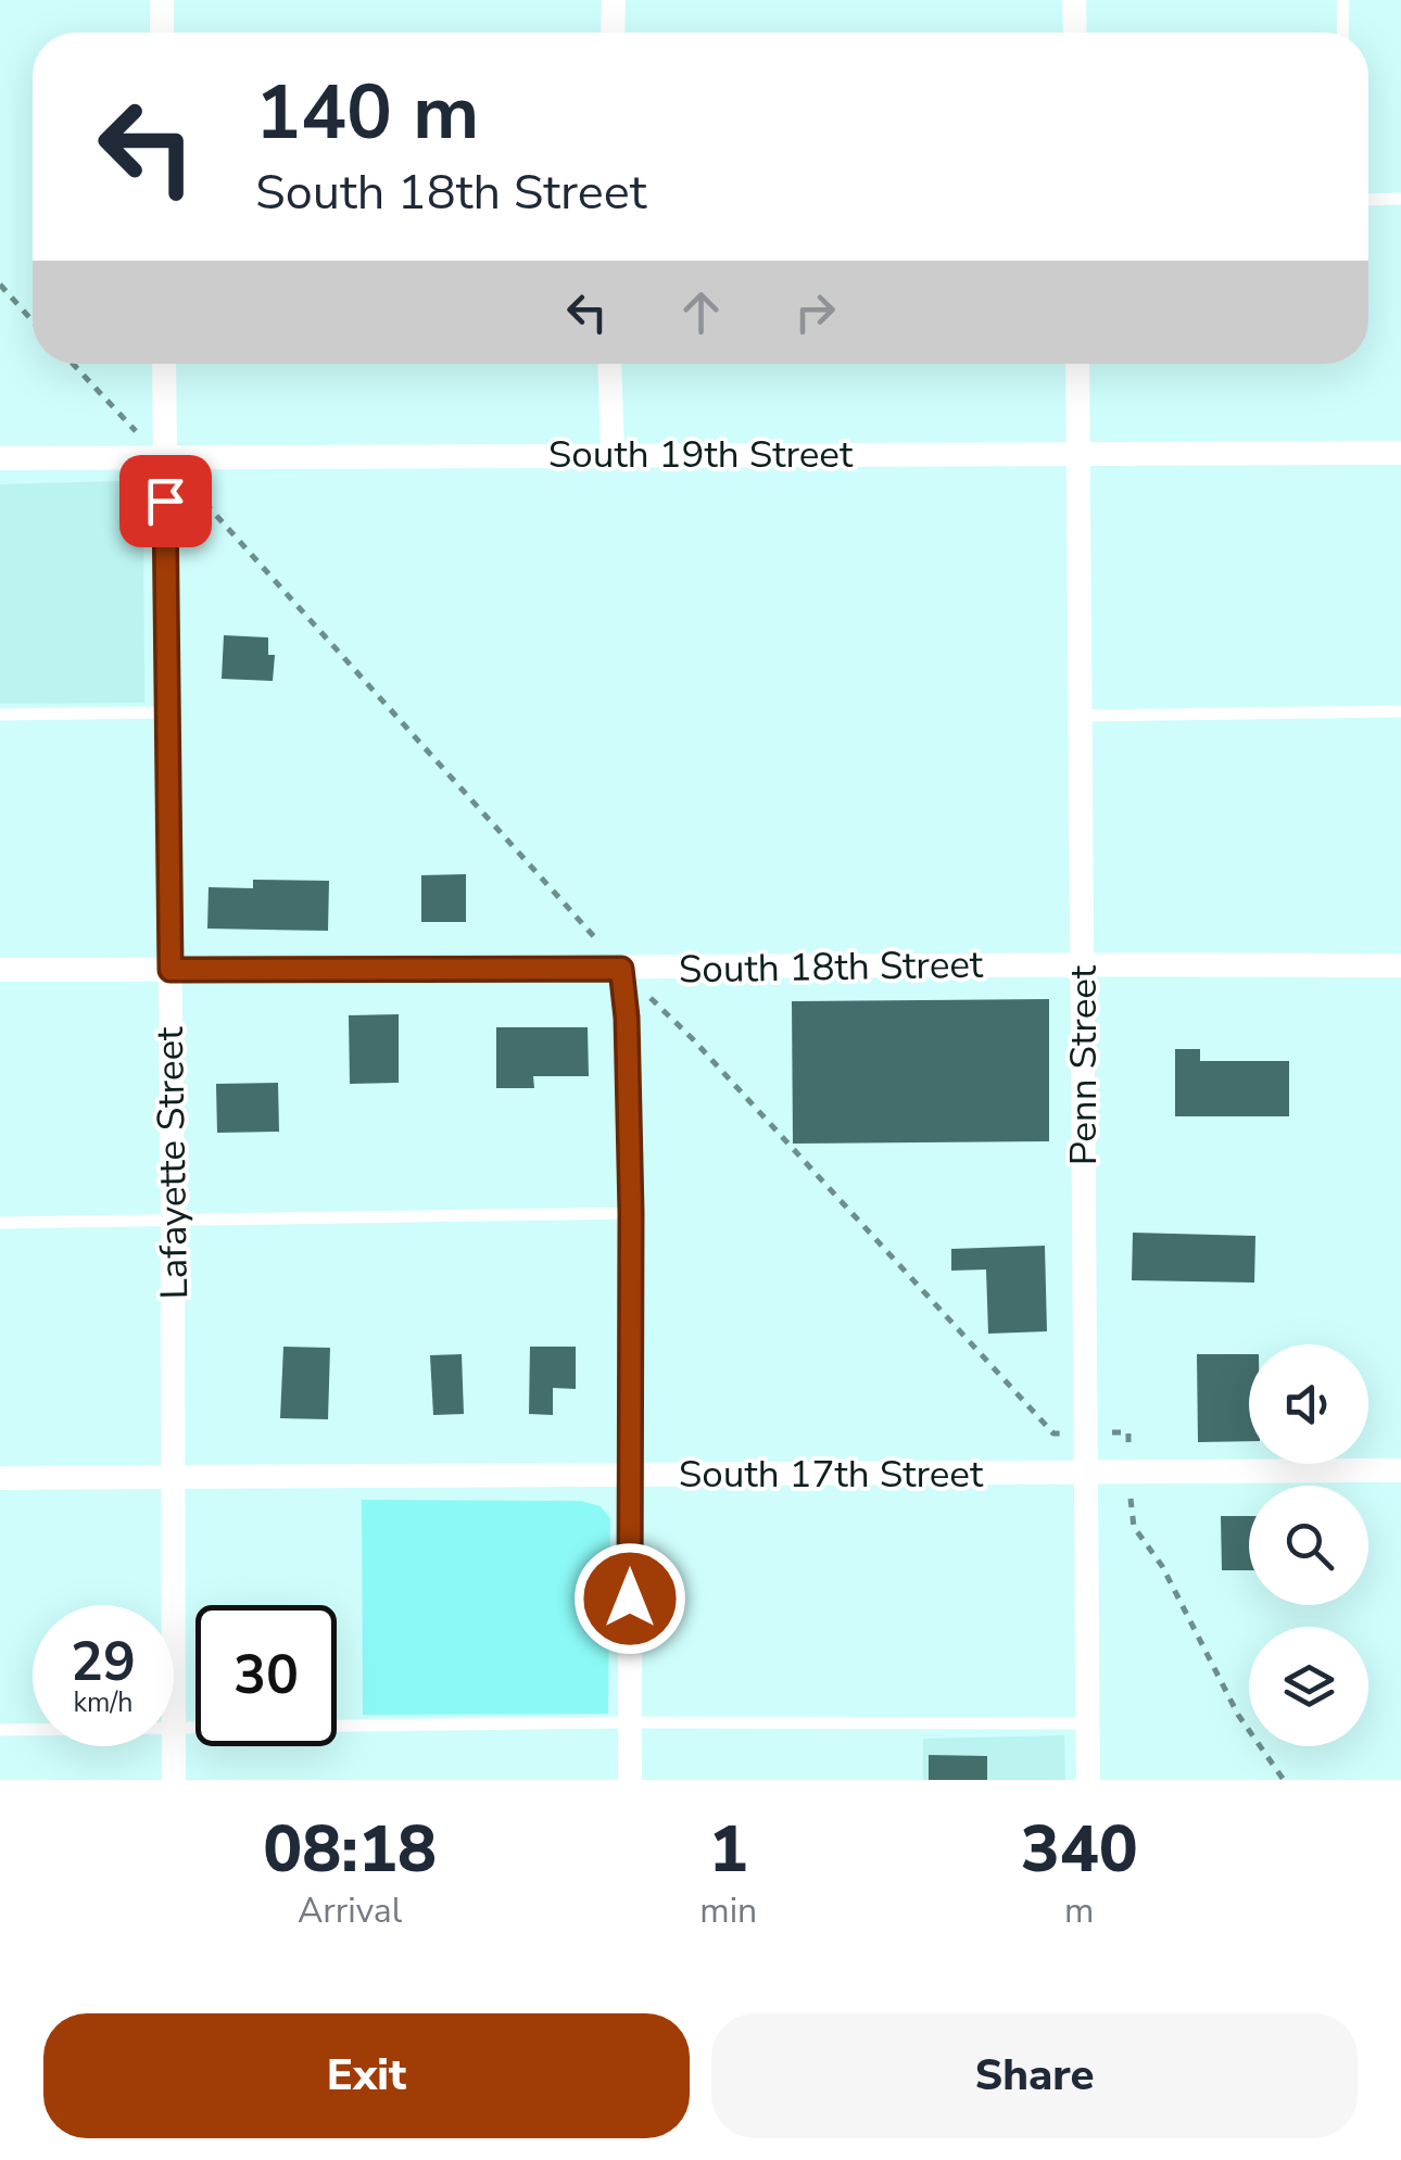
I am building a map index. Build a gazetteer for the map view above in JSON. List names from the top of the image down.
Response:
{
  "streets": {
    "street": [
      "South 19th Street",
      "South 18th Street",
      "Penn Street",
      "Lafayette Street",
      "South 17th Street"
    ]
  },
  "crossings": [
    ["South 19th Street", "Penn Street"],
    ["South 19th Street", "Lafayette Street"],
    ["South 18th Street", "Penn Street"],
    ["South 18th Street", "Lafayette Street"],
    ["Penn Street", "South 17th Street"],
    ["Lafayette Street", "South 17th Street"]
  ],
  "page": {
    "turn": ["140 m", "South 18th Street"],
    "speed": "29 km/h",
    "limit": "30",
    "eta": [
      "08:18",
      "Arrival",
      "1",
      "min",
      "340",
      "m"
    ],
    "buttons": ["Exit", "Share"]
  }
}
